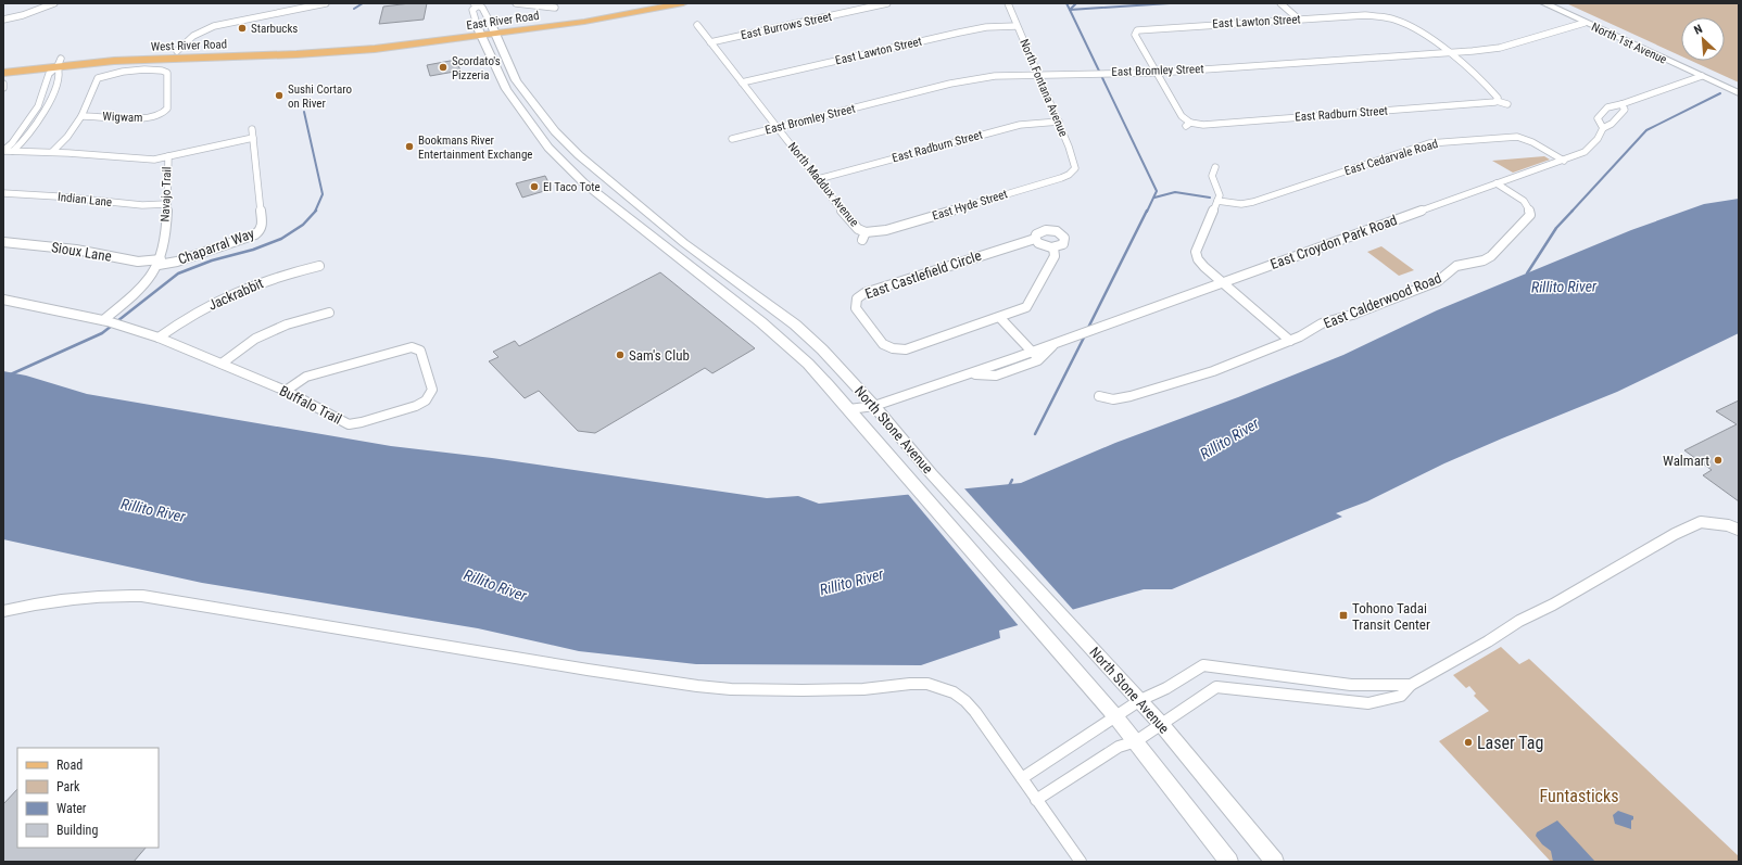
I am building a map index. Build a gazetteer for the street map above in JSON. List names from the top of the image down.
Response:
{
  "streets": {
    "main road": [
      "East River Road",
      "North 1st Avenue",
      "West River Road",
      "North Stone Avenue"
    ],
    "street": [
      "East Lawton Street",
      "East Burrows Street",
      "East Bromley Street",
      "North Fontana Avenue",
      "East Radburn Street",
      "Wigwam",
      "East Cedarvale Road",
      "North Maddux Avenue",
      "Navajo Trail",
      "Indian Lane",
      "East Hyde Street",
      "East Croydon Park Road",
      "Chaparral Way",
      "Sioux Lane",
      "East Castlefield Circle",
      "Jackrabbit",
      "East Calderwood Road",
      "Buffalo Trail"
    ]
  },
  "crossings": [
    ["East River Road", "West River Road"],
    ["East River Road", "North Stone Avenue"],
    ["East Lawton Street", "East Bromley Street"],
    ["East Lawton Street", "North Fontana Avenue"],
    ["East Lawton Street", "East Radburn Street"],
    ["East Lawton Street", "North Maddux Avenue"],
    ["East Burrows Street", "North Maddux Avenue"],
    ["North 1st Avenue", "East Bromley Street"],
    ["North 1st Avenue", "East Croydon Park Road"],
    ["East Bromley Street", "North Fontana Avenue"],
    ["East Bromley Street", "East Radburn Street"],
    ["East Bromley Street", "North Maddux Avenue"],
    ["North Fontana Avenue", "East Radburn Street"],
    ["North Fontana Avenue", "East Hyde Street"],
    ["East Radburn Street", "North Maddux Avenue"],
    ["East Cedarvale Road", "East Croydon Park Road"],
    ["North Maddux Avenue", "East Hyde Street"],
    ["Navajo Trail", "Indian Lane"],
    ["Navajo Trail", "Chaparral Way"],
    ["Navajo Trail", "Sioux Lane"],
    ["Navajo Trail", "Buffalo Trail"],
    ["East Croydon Park Road", "East Calderwood Road"],
    ["East Croydon Park Road", "North Stone Avenue"],
    ["Chaparral Way", "Sioux Lane"],
    ["Jackrabbit", "Buffalo Trail"]
  ],
  "water": ["Rillito River"],
  "parks": ["Funtasticks"],
  "places": {
    "other": [
      "Starbucks",
      "Scordato's Pizzeria",
      "Sushi Cortaro on River",
      "Bookmans River Entertainment Exchange",
      "El Taco Tote",
      "Sam's Club",
      "Walmart",
      "Laser Tag"
    ],
    "transit": ["Tohono Tadai Transit Center"]
  },
  "legend": [
    "Road",
    "Park",
    "Water",
    "Building"
  ],
  "north": "top left"
}
